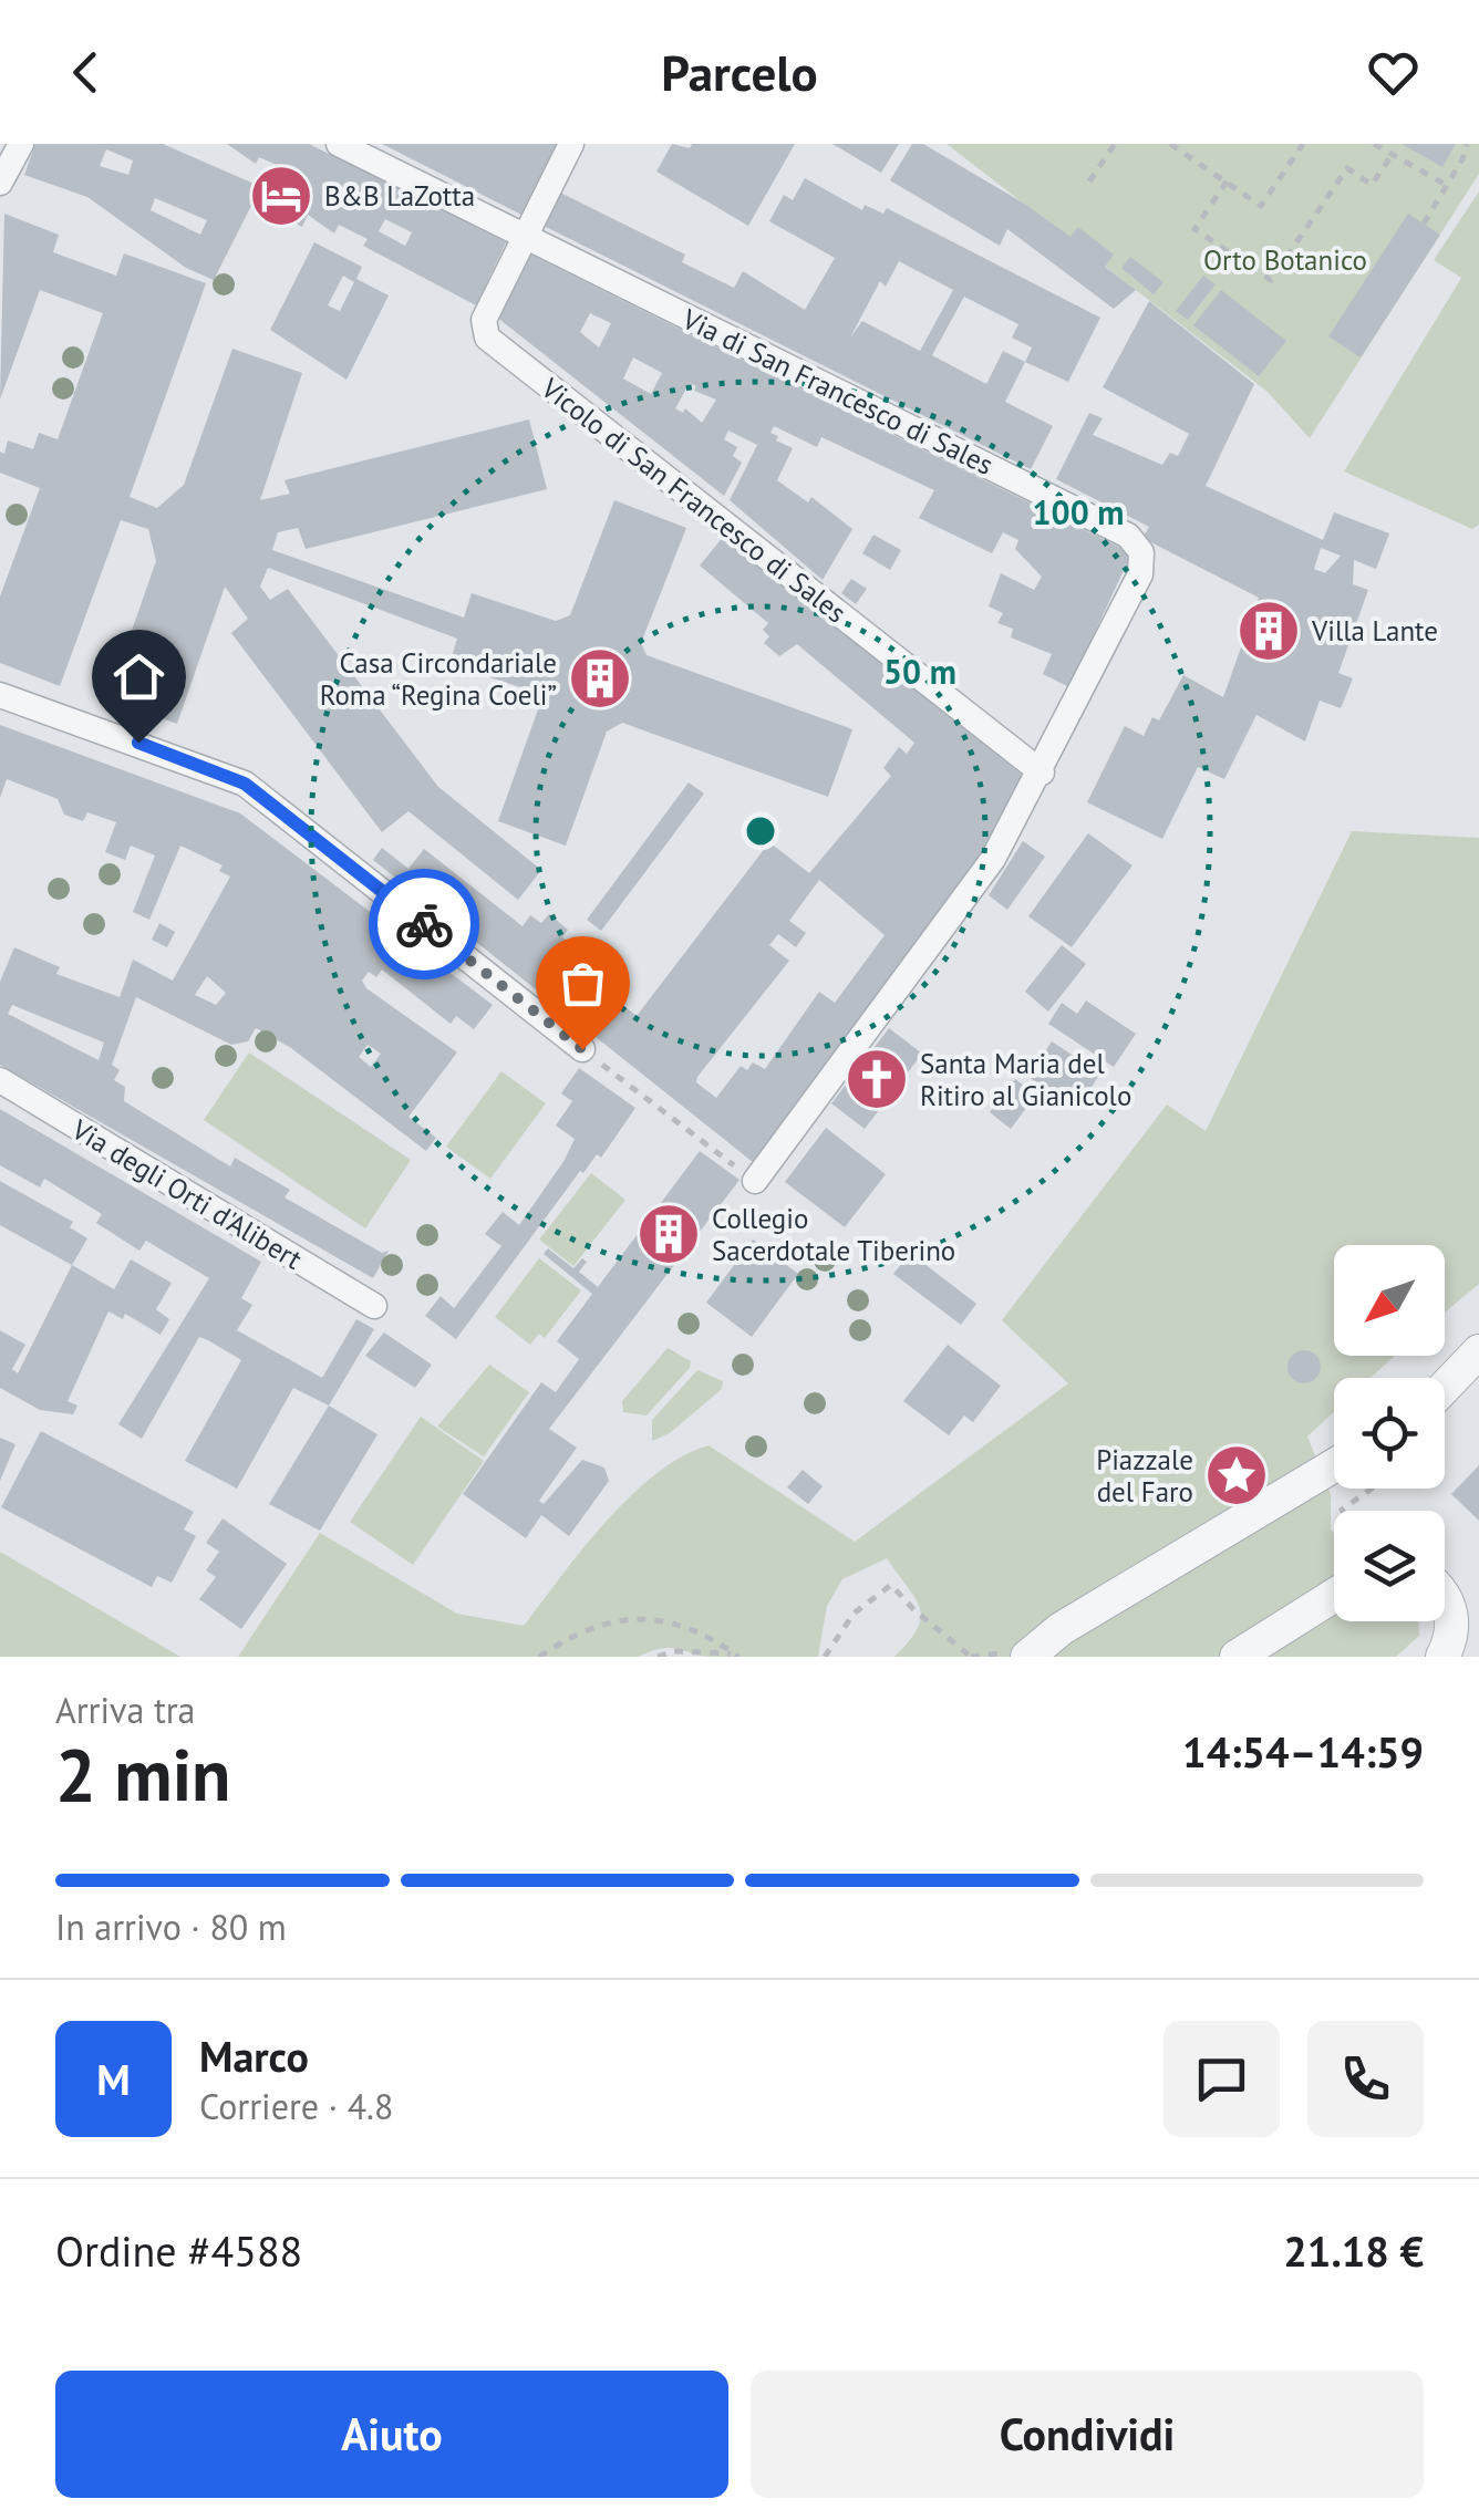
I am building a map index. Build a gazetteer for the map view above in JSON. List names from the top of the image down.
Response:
{
  "streets": {
    "street": ["Via di San Francesco di Sales", "Vicolo di San Francesco di Sales", "Via degli Orti d'Alibert"]
  },
  "crossings": [
    ["Via di San Francesco di Sales", "Vicolo di San Francesco di Sales"]
  ],
  "parks": ["Orto Botanico"],
  "places": {
    "hotel": ["B&B LaZotta"],
    "building": ["Villa Lante", "Casa Circondariale Roma “Regina Coeli”", "Collegio Sacerdotale Tiberino"],
    "church": ["Santa Maria del Ritiro al Gianicolo"],
    "place": ["Piazzale del Faro"]
  },
  "north": "bottom left",
  "page": {
    "header": "Parcelo",
    "heading": ["2 min", "Arriva tra", "14:54–14:59"],
    "panel": [
      "Marco",
      "Corriere · 4.8",
      "Ordine #4588",
      "21.18 €"
    ],
    "bar": "In arrivo · 80 m",
    "round": "M",
    "buttons": ["Aiuto", "Condividi"]
  },
  "rings": ["100 m", "50 m"]
}
